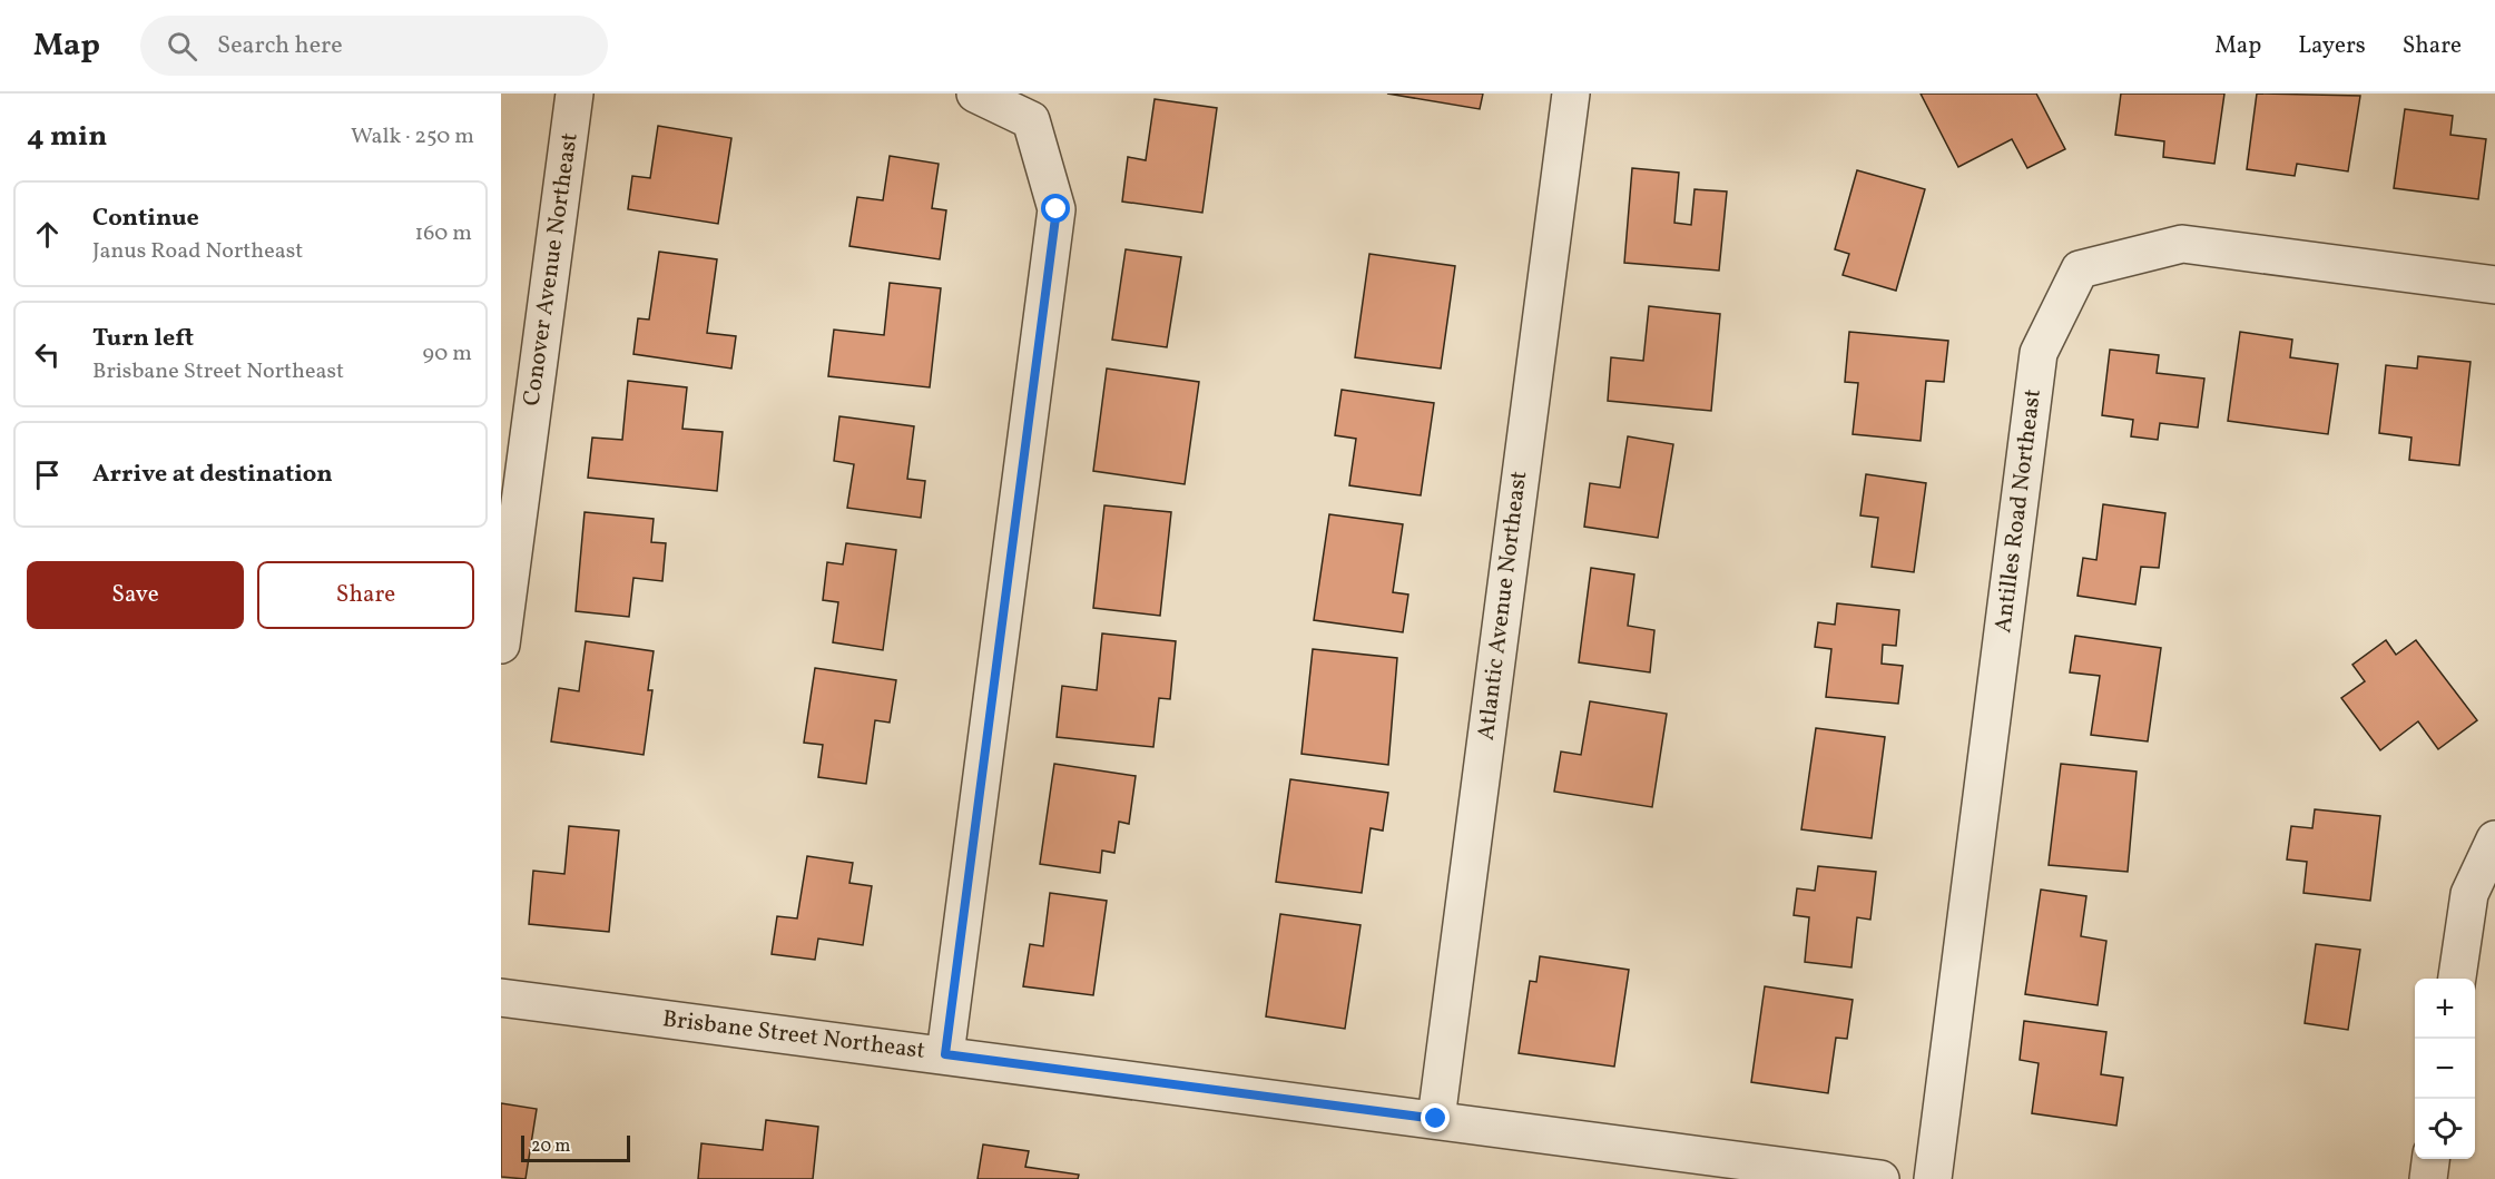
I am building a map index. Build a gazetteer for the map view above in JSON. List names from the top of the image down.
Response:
{
  "streets": {
    "street": [
      "Conover Avenue Northeast",
      "Antilles Road Northeast",
      "Atlantic Avenue Northeast",
      "Brisbane Street Northeast"
    ]
  },
  "crossings": [
    ["Atlantic Avenue Northeast", "Brisbane Street Northeast"]
  ],
  "scale_bar": "20 m",
  "page": {
    "header": "Map",
    "search": "Search here",
    "nav": ["Map", "Layers", "Share"],
    "heading": ["4 min", "Walk · 250 m"],
    "list": [
      ["Continue", "Janus Road Northeast", "160 m"],
      ["Turn left", "Brisbane Street Northeast", "90 m"],
      "Arrive at destination"
    ],
    "buttons": ["Save", "Share"],
    "map_buttons": ["+", "−"],
    "scale": "20 m"
  }
}
